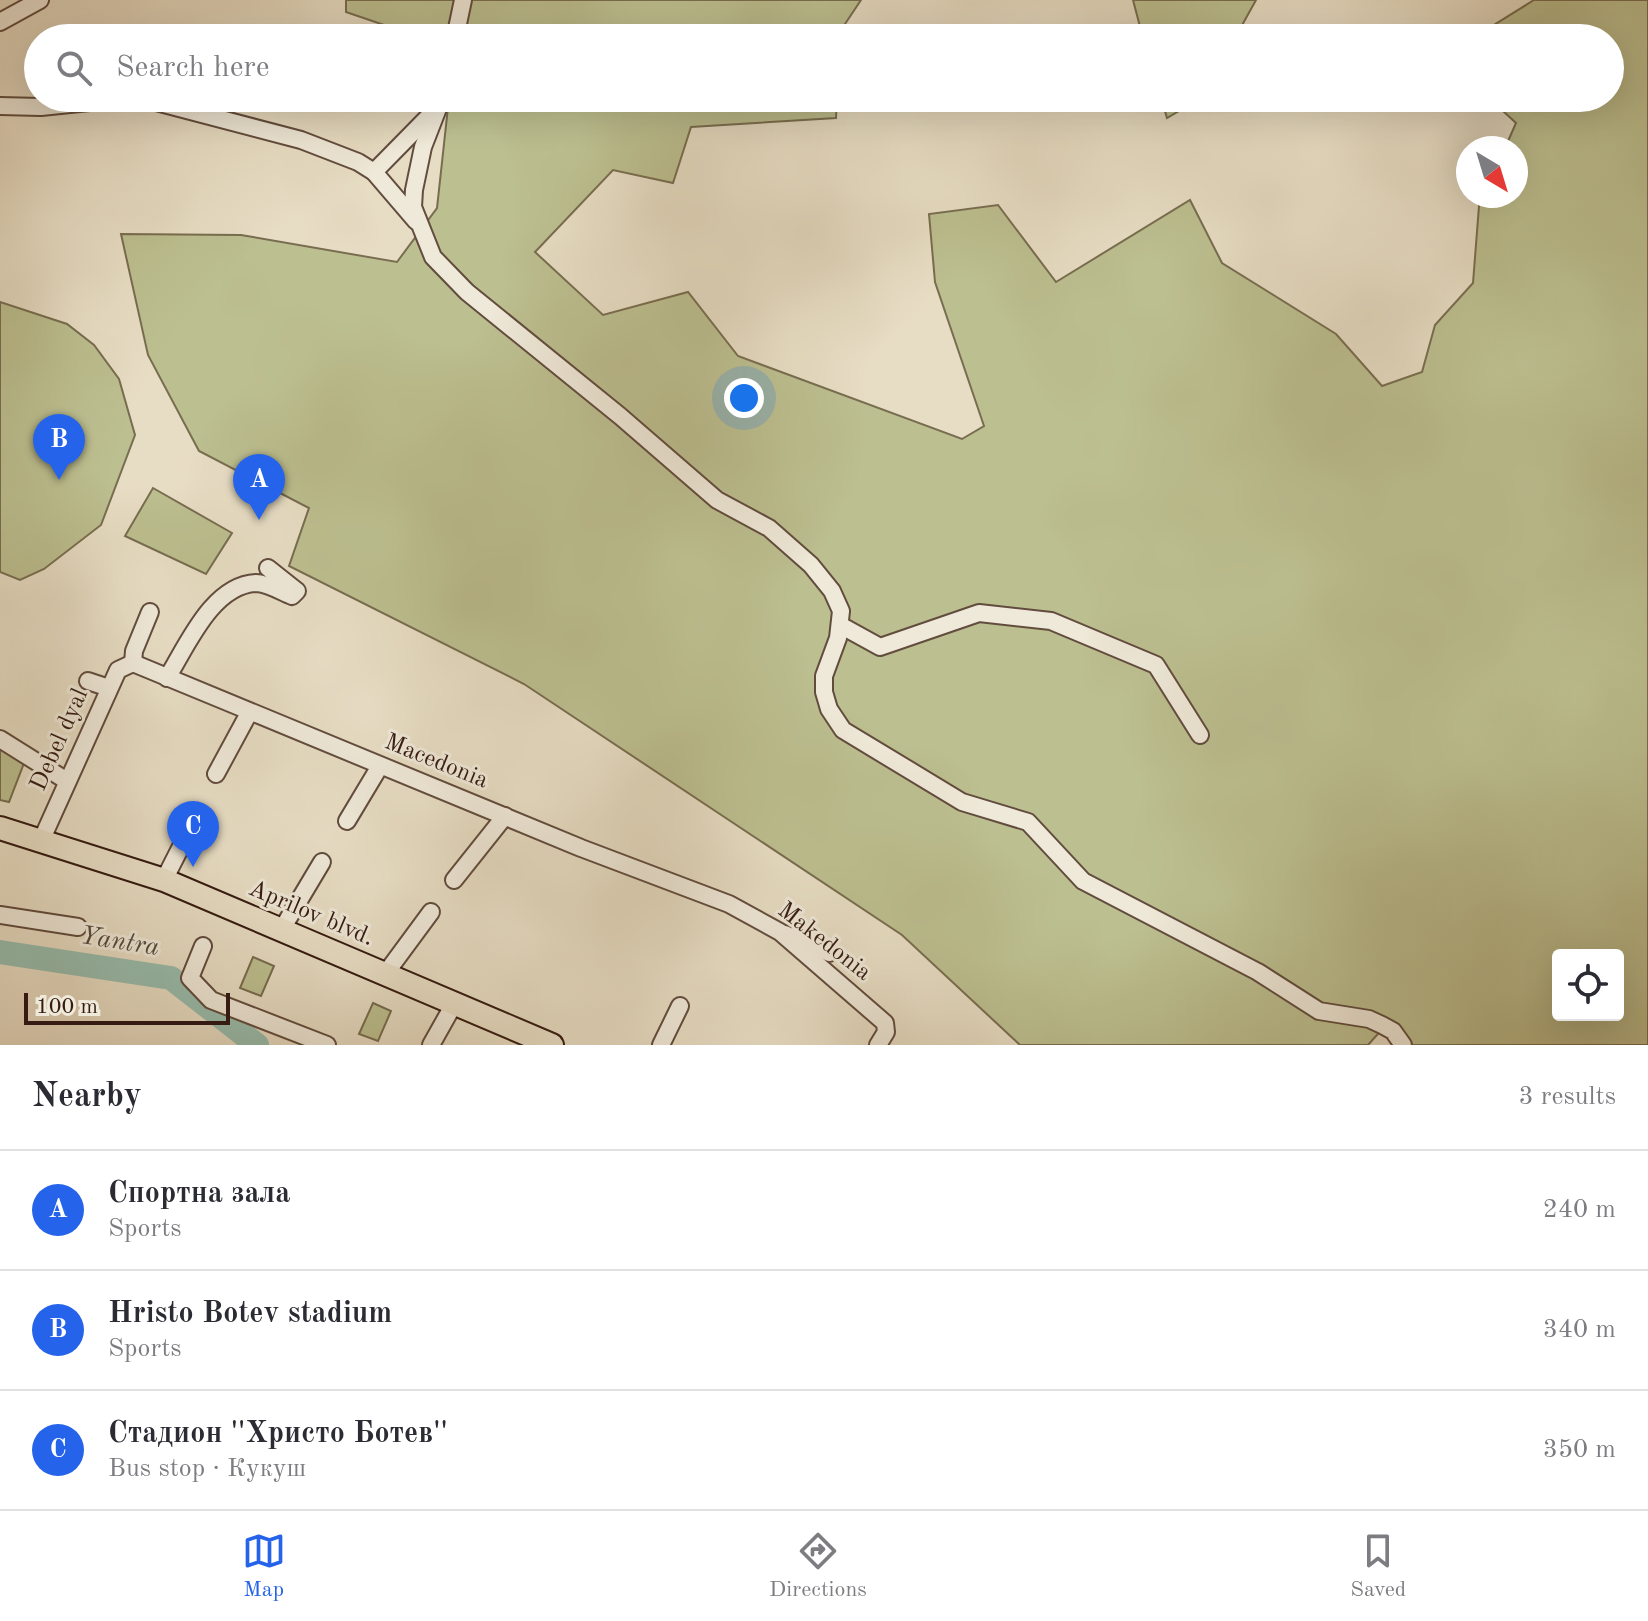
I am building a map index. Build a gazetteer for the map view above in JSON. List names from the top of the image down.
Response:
{
  "streets": {
    "main road": ["Aprilov blvd."],
    "street": ["Debel dyal", "Macedonia", "Makedonia"]
  },
  "crossings": [
    ["Debel dyal", "Macedonia"],
    ["Debel dyal", "Aprilov blvd."],
    ["Macedonia", "Makedonia"]
  ],
  "water": ["Yantra"],
  "scale_bar": "100 m",
  "north": "bottom right",
  "page": {
    "search": "Search here",
    "pins": ["B", "A", "C"],
    "scale": "100 m",
    "heading": ["Nearby", "3 results"],
    "list": [
      {
        "mark": "A",
        "name": "Спортна зала",
        "note": "Sports",
        "value": "240 m"
      },
      {
        "mark": "B",
        "name": "Hristo Botev stadium",
        "note": "Sports",
        "value": "340 m"
      },
      {
        "mark": "C",
        "name": "Стадион ''Христо Ботев''",
        "note": "Bus stop · Кукуш",
        "value": "350 m"
      }
    ],
    "nav": ["Map", "Directions", "Saved"]
  }
}
